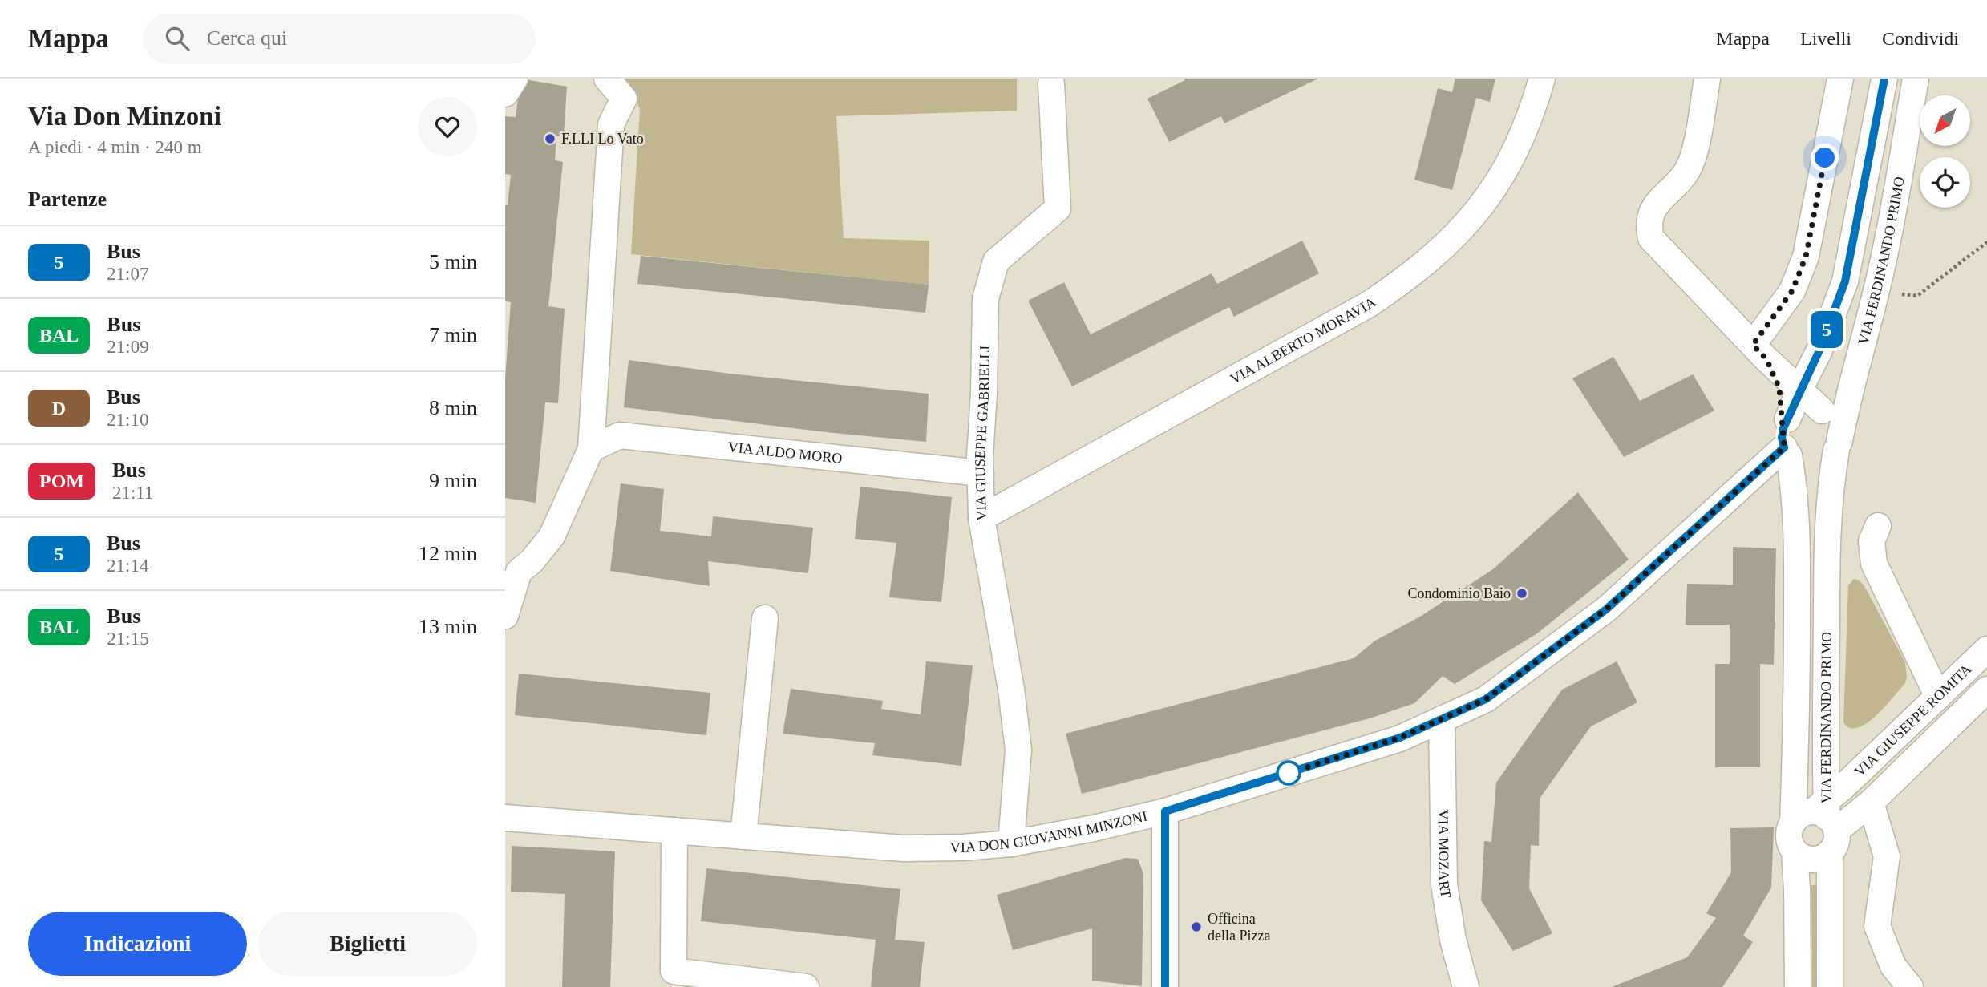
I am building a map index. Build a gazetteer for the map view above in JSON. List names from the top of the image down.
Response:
{
  "streets": {
    "street": [
      "VIA FERDINANDO PRIMO",
      "VIA ALBERTO MORAVIA",
      "VIA GIUSEPPE GABRIELLI",
      "VIA ALDO MORO",
      "VIA GIUSEPPE ROMITA",
      "VIA DON GIOVANNI MINZONI",
      "VIA MOZART"
    ]
  },
  "crossings": [
    ["VIA FERDINANDO PRIMO", "VIA GIUSEPPE ROMITA"],
    ["VIA FERDINANDO PRIMO", "VIA DON GIOVANNI MINZONI"],
    ["VIA ALBERTO MORAVIA", "VIA GIUSEPPE GABRIELLI"],
    ["VIA GIUSEPPE GABRIELLI", "VIA ALDO MORO"],
    ["VIA GIUSEPPE GABRIELLI", "VIA DON GIOVANNI MINZONI"],
    ["VIA DON GIOVANNI MINZONI", "VIA MOZART"]
  ],
  "places": ["F.LLI Lo Vato", "Condominio Baio", "Officina della Pizza"],
  "lines": ["bus line 5"],
  "north": "bottom left",
  "page": {
    "header": "Mappa",
    "search": "Cerca qui",
    "nav": ["Mappa", "Livelli", "Condividi"],
    "heading": [
      ["Via Don Minzoni", "A piedi · 4 min · 240 m"],
      "Partenze"
    ],
    "on_map": "5",
    "list": [
      {
        "mark": "5",
        "name": "Bus",
        "note": "21:07",
        "value": "5 min"
      },
      {
        "mark": "BAL",
        "name": "Bus",
        "note": "21:09",
        "value": "7 min"
      },
      {
        "mark": "D",
        "name": "Bus",
        "note": "21:10",
        "value": "8 min"
      },
      {
        "mark": "POM",
        "name": "Bus",
        "note": "21:11",
        "value": "9 min"
      },
      {
        "mark": "5",
        "name": "Bus",
        "note": "21:14",
        "value": "12 min"
      },
      {
        "mark": "BAL",
        "name": "Bus",
        "note": "21:15",
        "value": "13 min"
      }
    ],
    "buttons": ["Indicazioni", "Biglietti"]
  }
}
